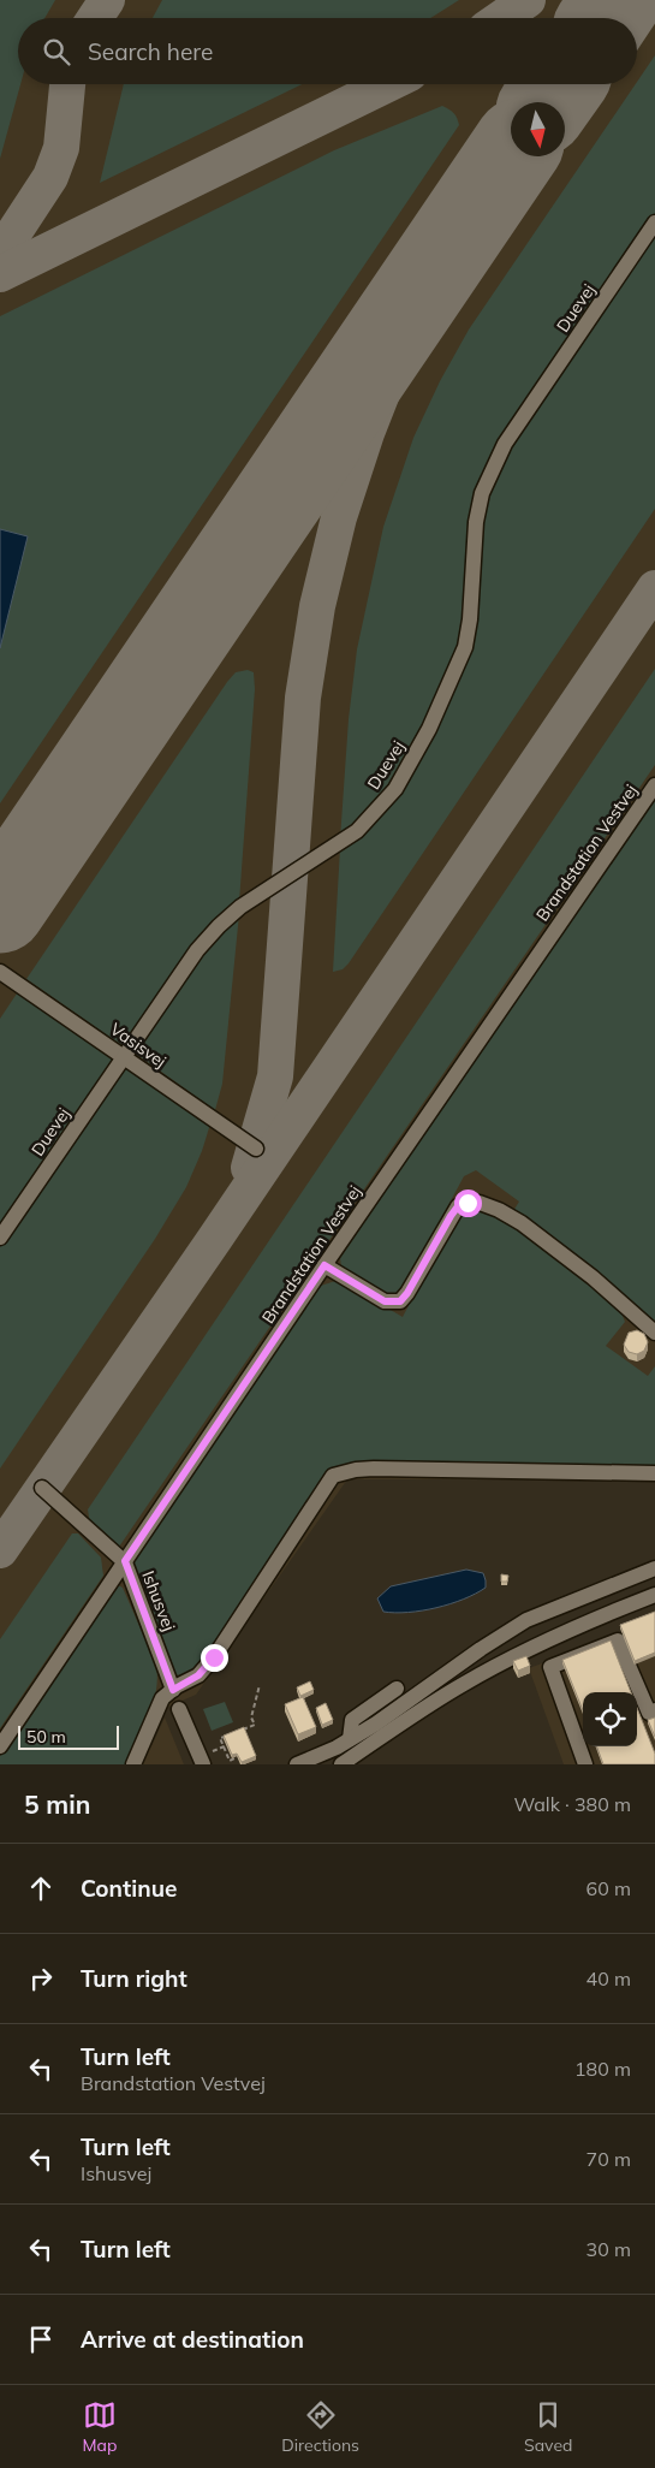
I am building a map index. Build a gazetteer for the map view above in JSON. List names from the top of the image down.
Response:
{
  "streets": {
    "street": [
      "Duevej",
      "Brandstation Vestvej",
      "Vasisvej",
      "Ishusvej"
    ]
  },
  "crossings": [
    ["Duevej", "Vasisvej"],
    ["Brandstation Vestvej", "Ishusvej"]
  ],
  "scale_bar": "50 m",
  "north": "bottom",
  "page": {
    "search": "Search here",
    "scale": "50 m",
    "heading": ["5 min", "Walk · 380 m"],
    "list": [
      ["Continue", "60 m"],
      ["Turn right", "40 m"],
      ["Turn left", "Brandstation Vestvej", "180 m"],
      ["Turn left", "Ishusvej", "70 m"],
      ["Turn left", "30 m"],
      "Arrive at destination"
    ],
    "nav": ["Map", "Directions", "Saved"]
  }
}
